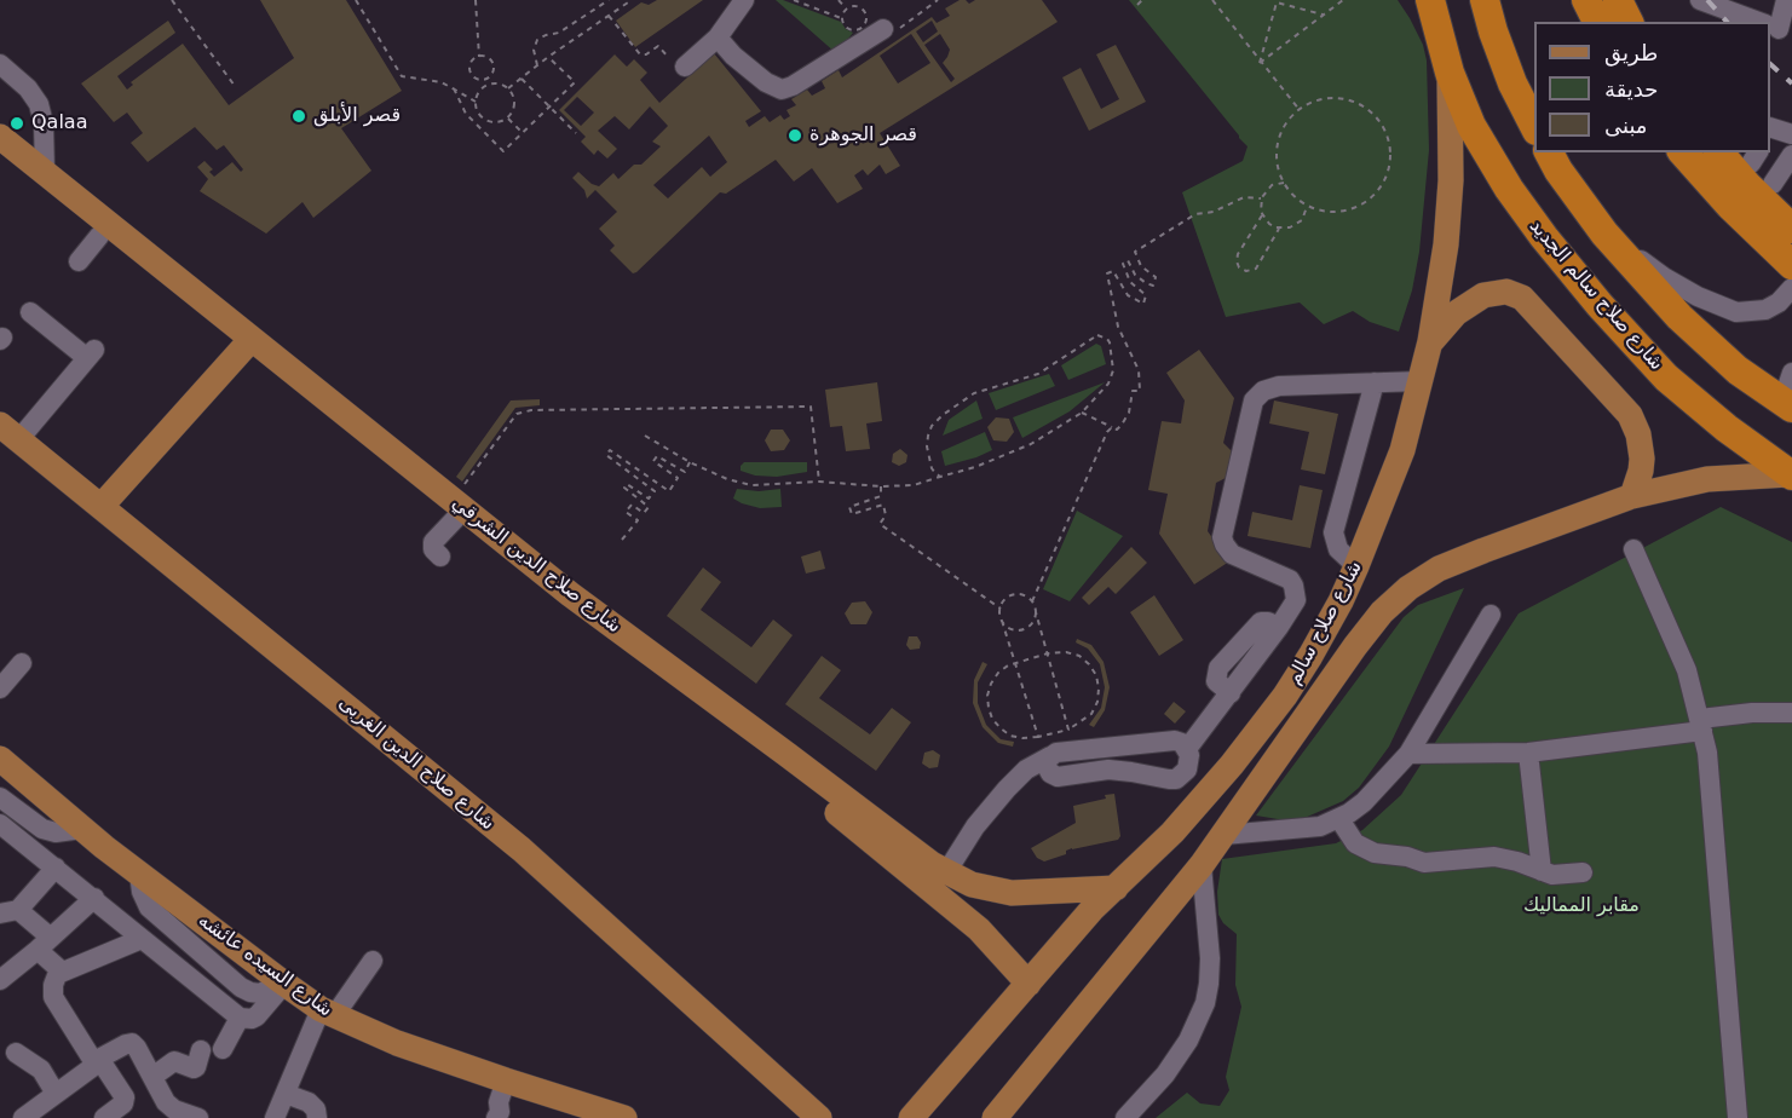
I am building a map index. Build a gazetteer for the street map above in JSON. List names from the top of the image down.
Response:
{
  "streets": {
    "highway": ["شارع صلاح سالم الجديد", "شارع صلاح سالم"],
    "main road": ["شارع صلاح الدين الشرقي", "شارع صلاح الدين الغربى", "شارع السيده عائشه"]
  },
  "crossings": [
    ["شارع صلاح سالم الجديد", "شارع صلاح سالم"],
    ["شارع صلاح الدين الشرقي", "شارع صلاح سالم"]
  ],
  "parks": ["مقابر المماليك"],
  "places": ["قصر الأبلق", "Qalaa", "قصر الجوهرة"],
  "legend": ["طريق", "حديقة", "مبنى"]
}
